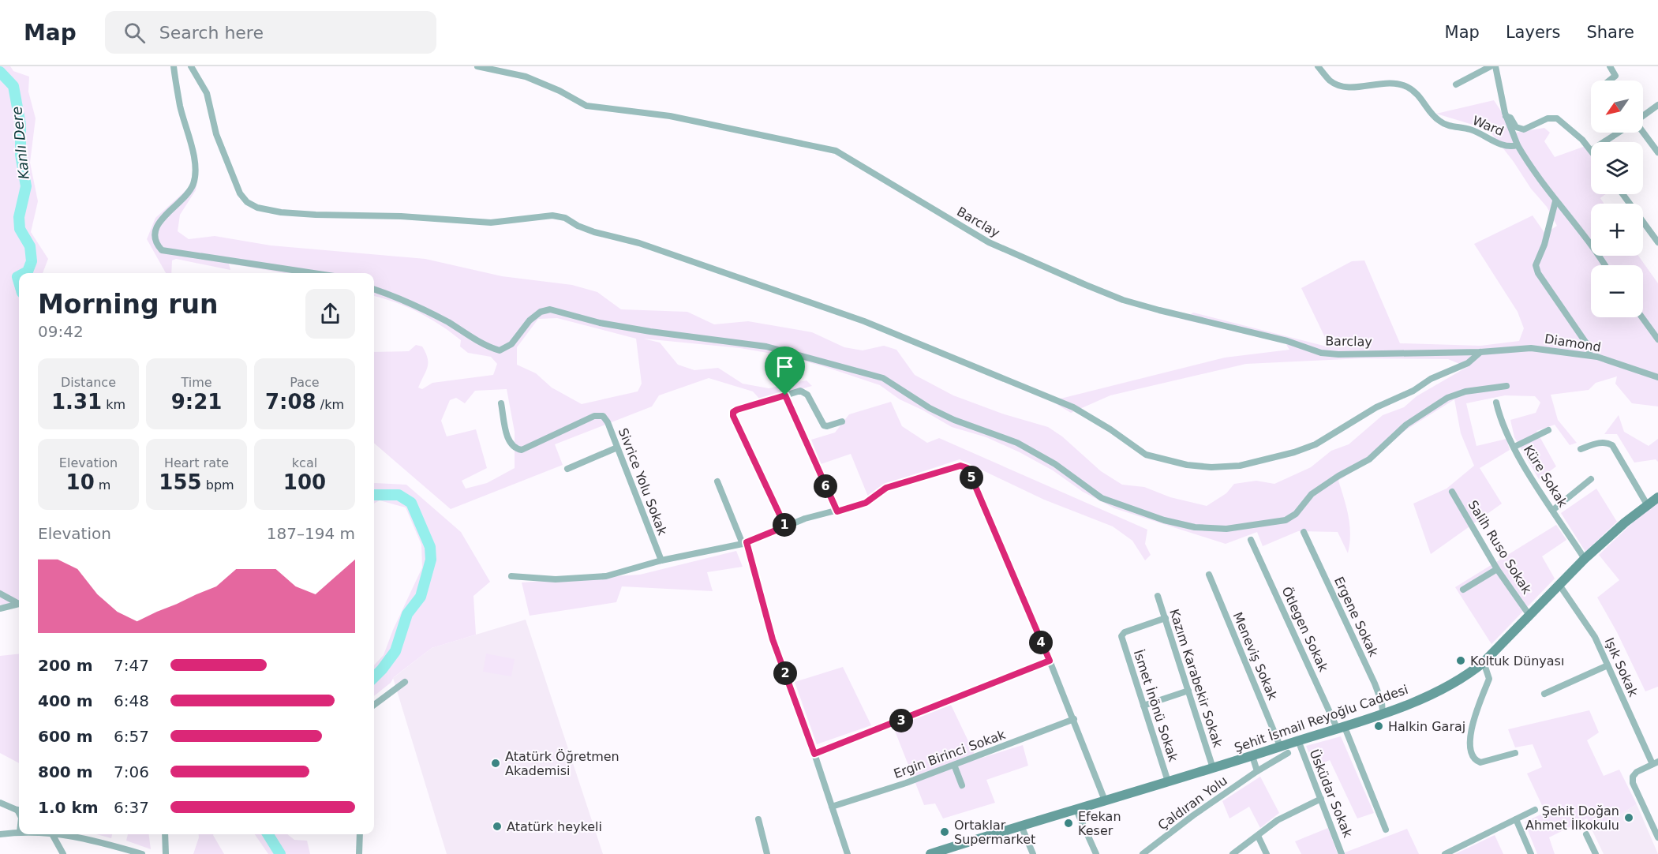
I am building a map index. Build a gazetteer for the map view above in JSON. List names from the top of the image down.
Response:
{
  "streets": {
    "street": [
      "Ward",
      "Barclay",
      "Diamond",
      "Küre Sokak",
      "Sivrice Yolu Sokak",
      "Salih Ruso Sokak",
      "Ergene Sokak",
      "Ötlegen Sokak",
      "Meneviş Sokak",
      "Işık Sokak",
      "Kazım Karabekir Sokak",
      "İsmet İnönü Sokak",
      "Şehit İsmail Reyoğlu Caddesi",
      "Ergin Birinci Sokak",
      "Üsküdar Sokak",
      "Çaldıran Yolu"
    ]
  },
  "crossings": [
    ["Barclay", "Diamond"],
    ["Küre Sokak", "Şehit İsmail Reyoğlu Caddesi"],
    ["Salih Ruso Sokak", "Şehit İsmail Reyoğlu Caddesi"],
    ["Ergene Sokak", "Şehit İsmail Reyoğlu Caddesi"],
    ["Ötlegen Sokak", "Şehit İsmail Reyoğlu Caddesi"],
    ["Meneviş Sokak", "Şehit İsmail Reyoğlu Caddesi"],
    ["Işık Sokak", "Şehit İsmail Reyoğlu Caddesi"],
    ["Kazım Karabekir Sokak", "İsmet İnönü Sokak"],
    ["Kazım Karabekir Sokak", "Şehit İsmail Reyoğlu Caddesi"],
    ["İsmet İnönü Sokak", "Şehit İsmail Reyoğlu Caddesi"],
    ["Şehit İsmail Reyoğlu Caddesi", "Üsküdar Sokak"]
  ],
  "water": ["Kanlı Dere"],
  "places": [
    "Koltuk Dünyası",
    "Halkin Garaj",
    "Atatürk Öğretmen Akademisi",
    "Şehit Doğan Ahmet İlkokulu",
    "Efekan Keser",
    "Atatürk heykeli",
    "Ortaklar Supermarket"
  ],
  "north": "bottom left",
  "page": {
    "header": "Map",
    "search": "Search here",
    "nav": ["Map", "Layers", "Share"],
    "map_buttons": ["+", "−"],
    "heading": ["Morning run", "09:42"],
    "stats": [
      ["Distance", "1.31 km"],
      ["Time", "9:21"],
      ["Pace", "7:08 /km"],
      ["Elevation", "10 m"],
      ["Heart rate", "155 bpm"],
      ["kcal", "100"]
    ],
    "pins": [
      "5",
      "6",
      "1",
      "4",
      "2",
      "3"
    ],
    "chart": ["Elevation", "187–194 m"],
    "list": [
      {
        "name": "200 m",
        "note": "7:47"
      },
      {
        "name": "400 m",
        "note": "6:48"
      },
      {
        "name": "600 m",
        "note": "6:57"
      },
      {
        "name": "800 m",
        "note": "7:06"
      },
      {
        "name": "1.0 km",
        "note": "6:37"
      }
    ]
  }
}
